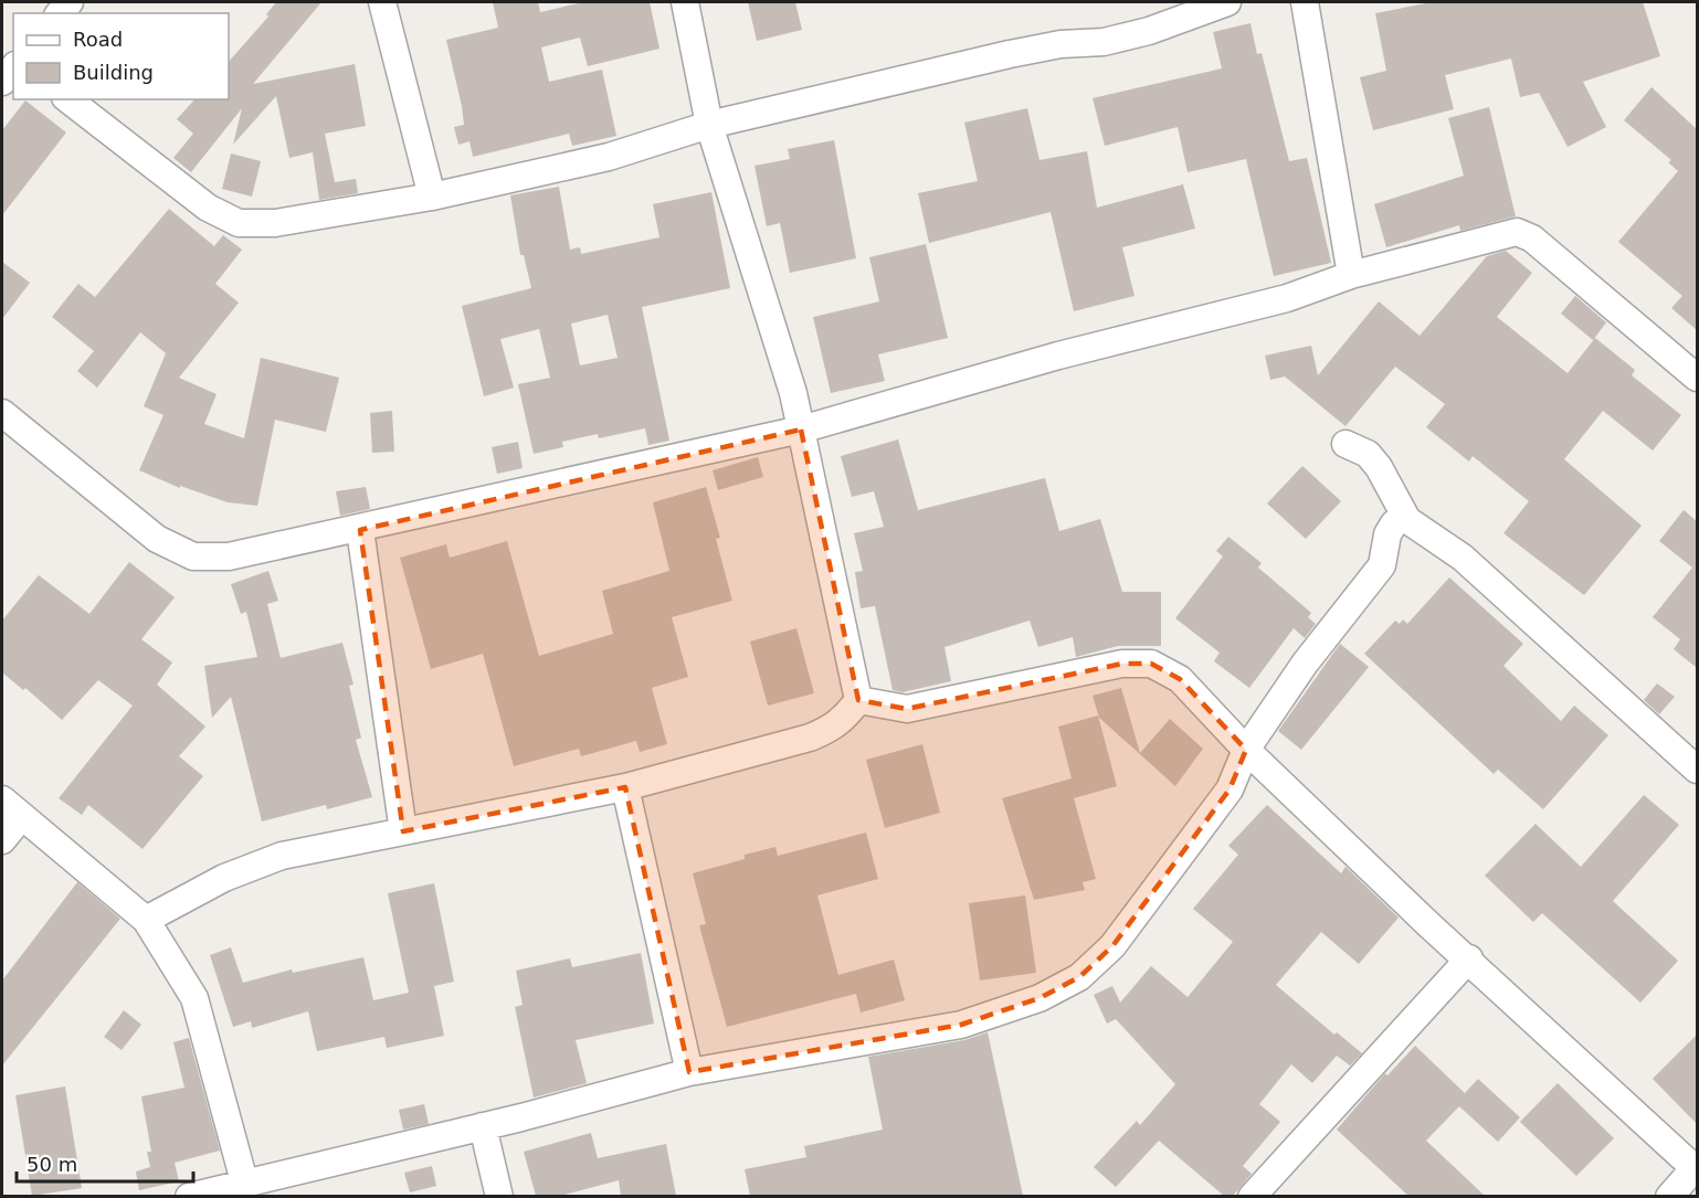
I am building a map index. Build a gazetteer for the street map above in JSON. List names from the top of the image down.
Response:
{
  "legend": ["Road", "Building"],
  "scale_bar": "50 m"
}
